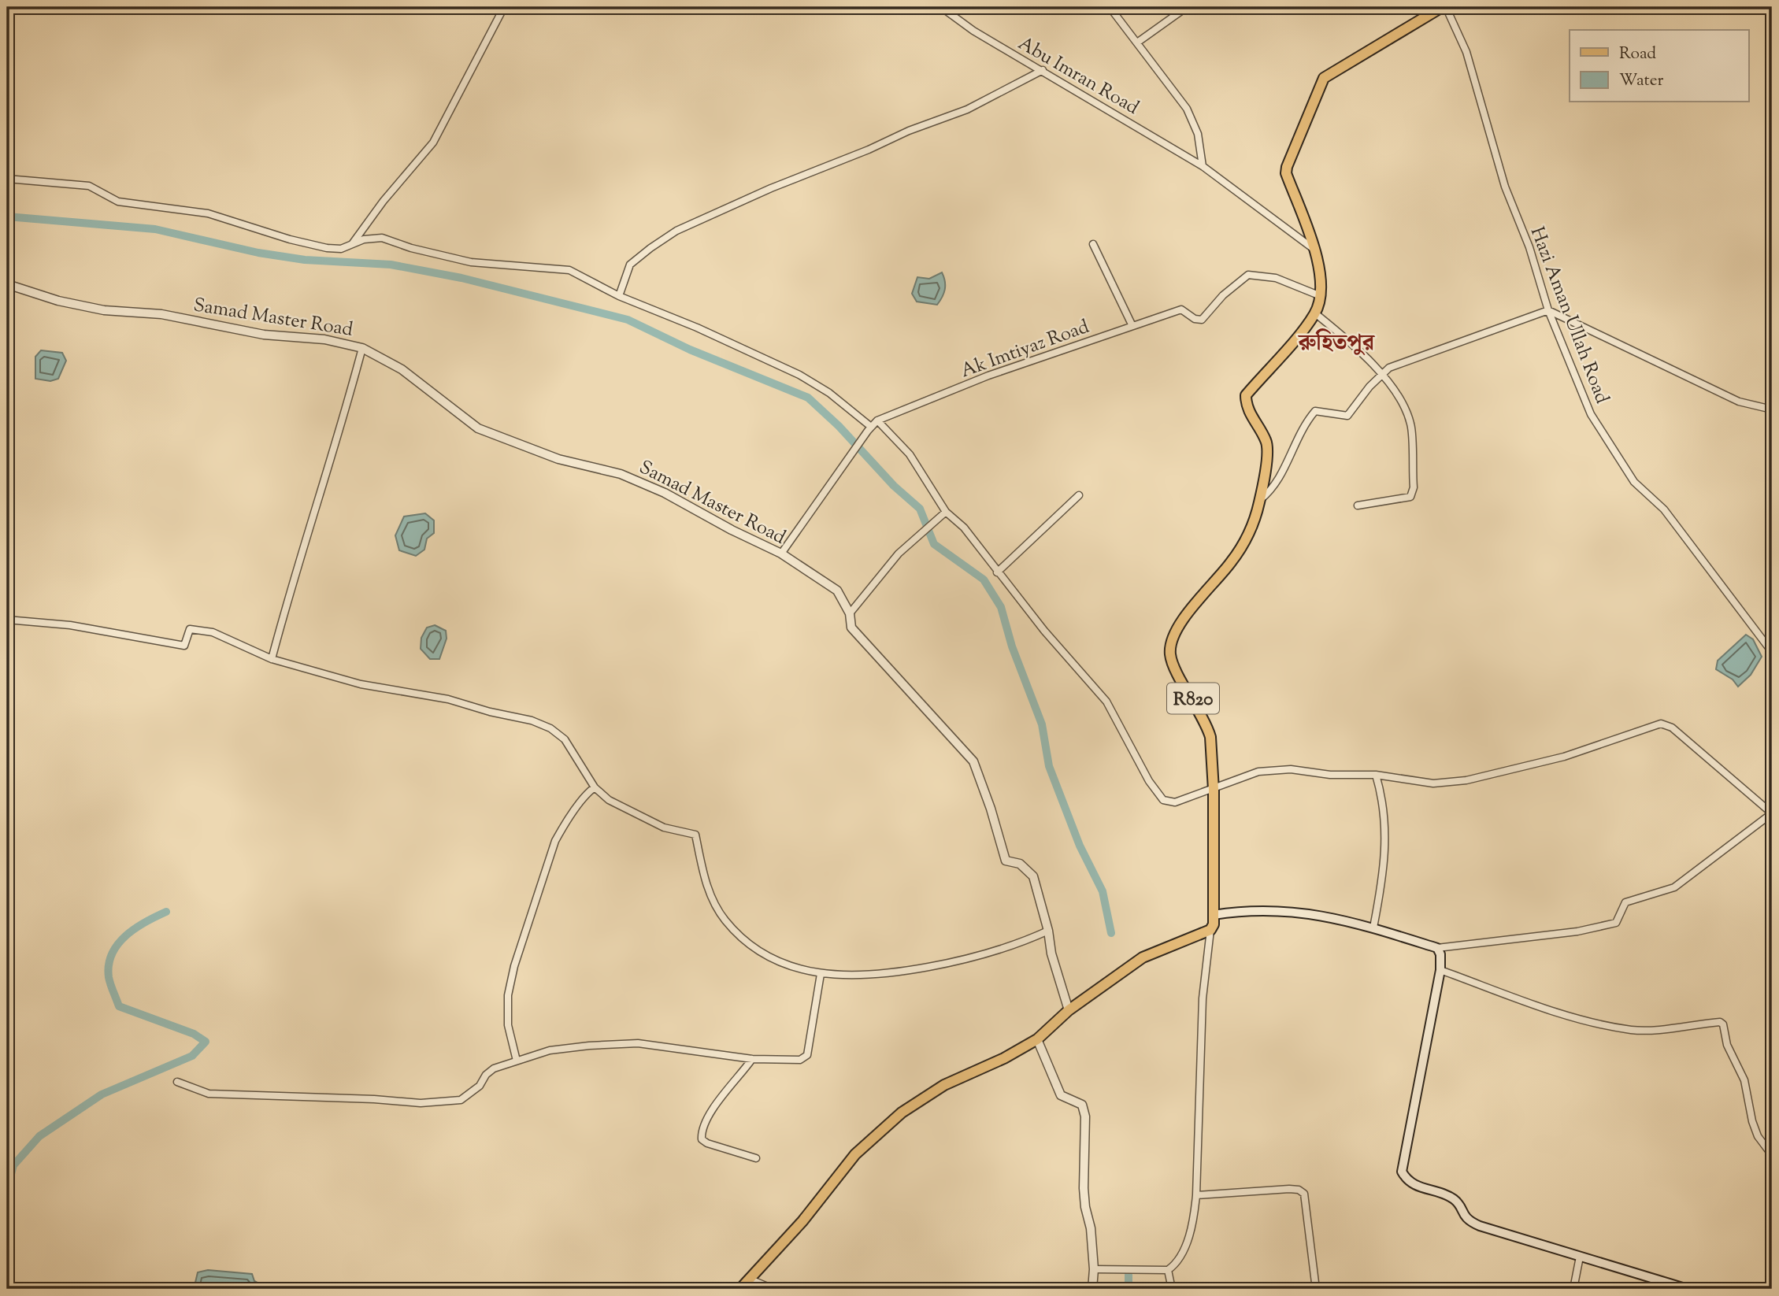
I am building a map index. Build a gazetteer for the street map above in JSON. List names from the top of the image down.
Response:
{
  "streets": {
    "main road": ["R820"],
    "street": [
      "Abu Imran Road",
      "Hazi Aman Ullah Road",
      "Samad Master Road",
      "Ak Imtiyaz Road"
    ]
  },
  "crossings": [
    ["Abu Imran Road", "R820"],
    ["Hazi Aman Ullah Road", "R820"],
    ["Samad Master Road", "Ak Imtiyaz Road"],
    ["Ak Imtiyaz Road", "R820"]
  ],
  "districts": ["রুহিতপুর"],
  "legend": ["Road", "Water"]
}
